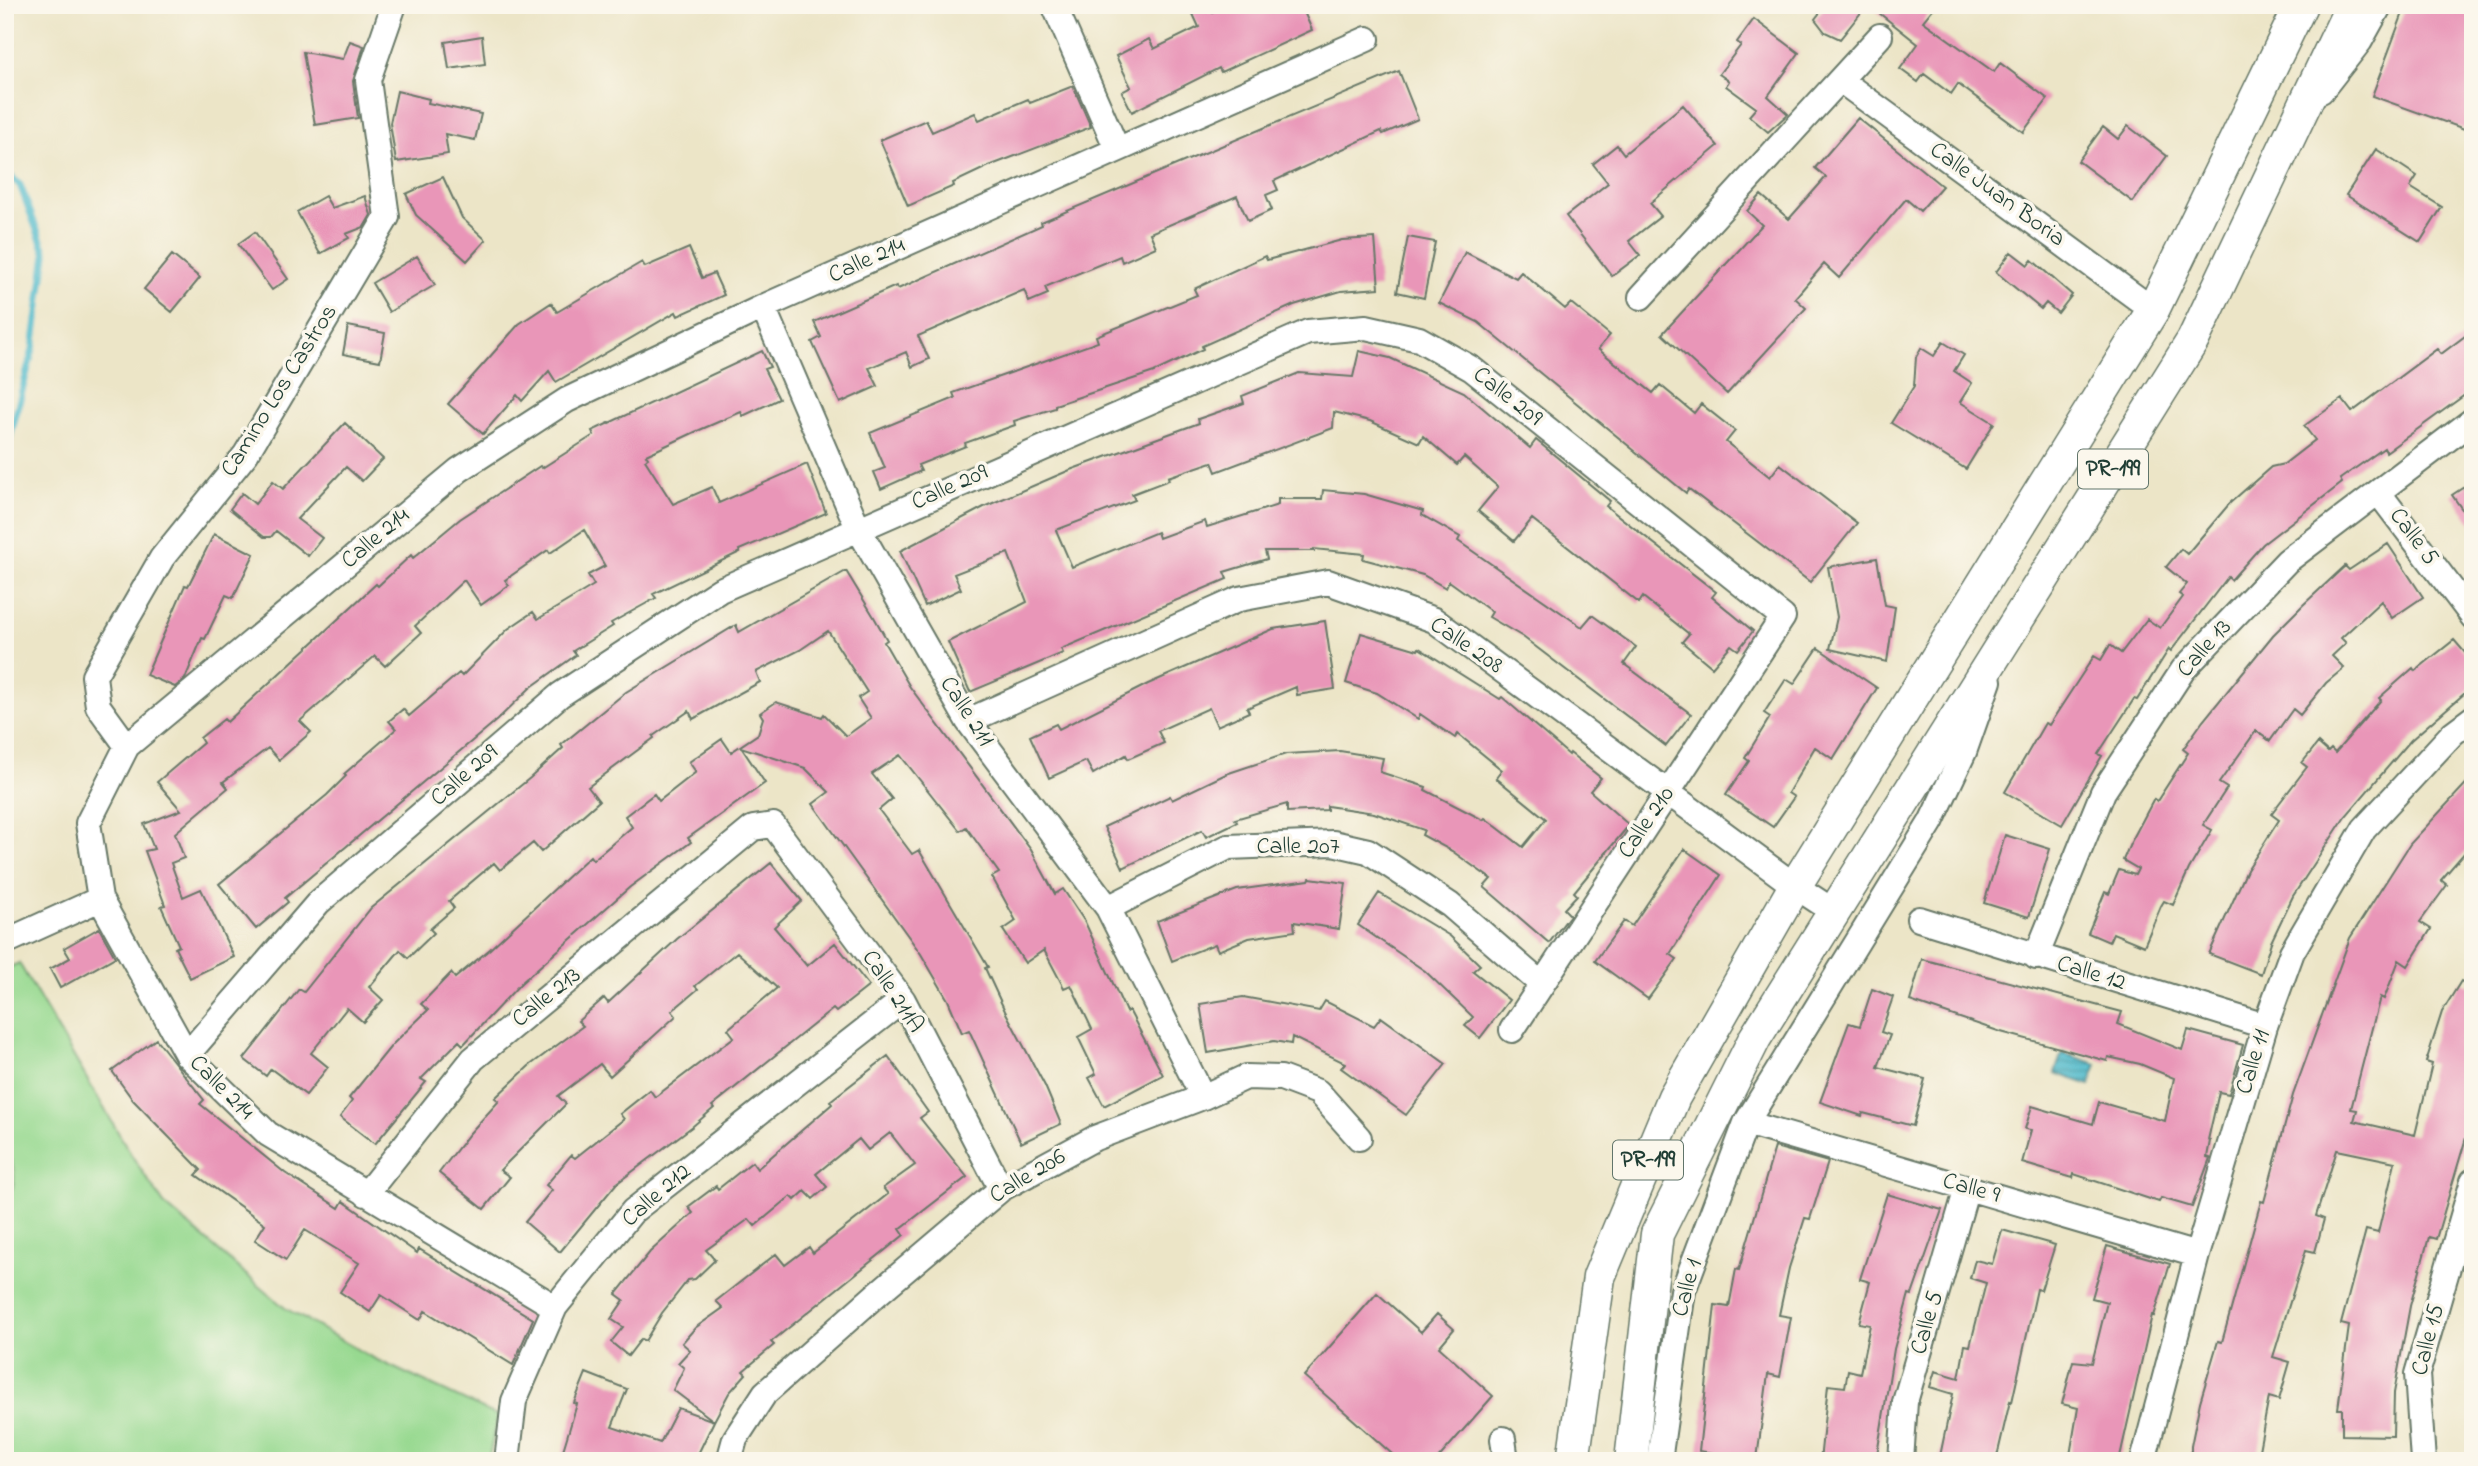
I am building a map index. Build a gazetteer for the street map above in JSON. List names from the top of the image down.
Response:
{
  "streets": {
    "main road": ["PR-199"],
    "street": [
      "Calle Juan Boria",
      "Calle 214",
      "Camino Los Castros",
      "Calle 209",
      "Calle 5",
      "Calle 208",
      "Calle 13",
      "Calle 211",
      "Calle 210",
      "Calle 207",
      "Calle 12",
      "Calle 211A",
      "Calle 213",
      "Calle 11",
      "Calle 206",
      "Calle 9",
      "Calle 212",
      "Calle 1",
      "Calle 15"
    ]
  },
  "crossings": [
    ["Calle Juan Boria", "PR-199"],
    ["Calle 214", "Camino Los Castros"],
    ["Calle 214", "Calle 209"],
    ["Calle 214", "Calle 211"],
    ["Calle 214", "Calle 213"],
    ["Calle 214", "Calle 212"],
    ["Calle 209", "Calle 211"],
    ["Calle 209", "Calle 210"],
    ["PR-199", "Calle 208"],
    ["PR-199", "Calle 1"],
    ["Calle 5", "Calle 13"],
    ["Calle 5", "Calle 9"],
    ["Calle 208", "Calle 211"],
    ["Calle 208", "Calle 210"],
    ["Calle 13", "Calle 12"],
    ["Calle 211", "Calle 207"],
    ["Calle 211", "Calle 206"],
    ["Calle 210", "Calle 207"],
    ["Calle 12", "Calle 11"],
    ["Calle 211A", "Calle 213"],
    ["Calle 211A", "Calle 206"],
    ["Calle 211A", "Calle 212"],
    ["Calle 11", "Calle 9"],
    ["Calle 9", "Calle 1"]
  ]
}
